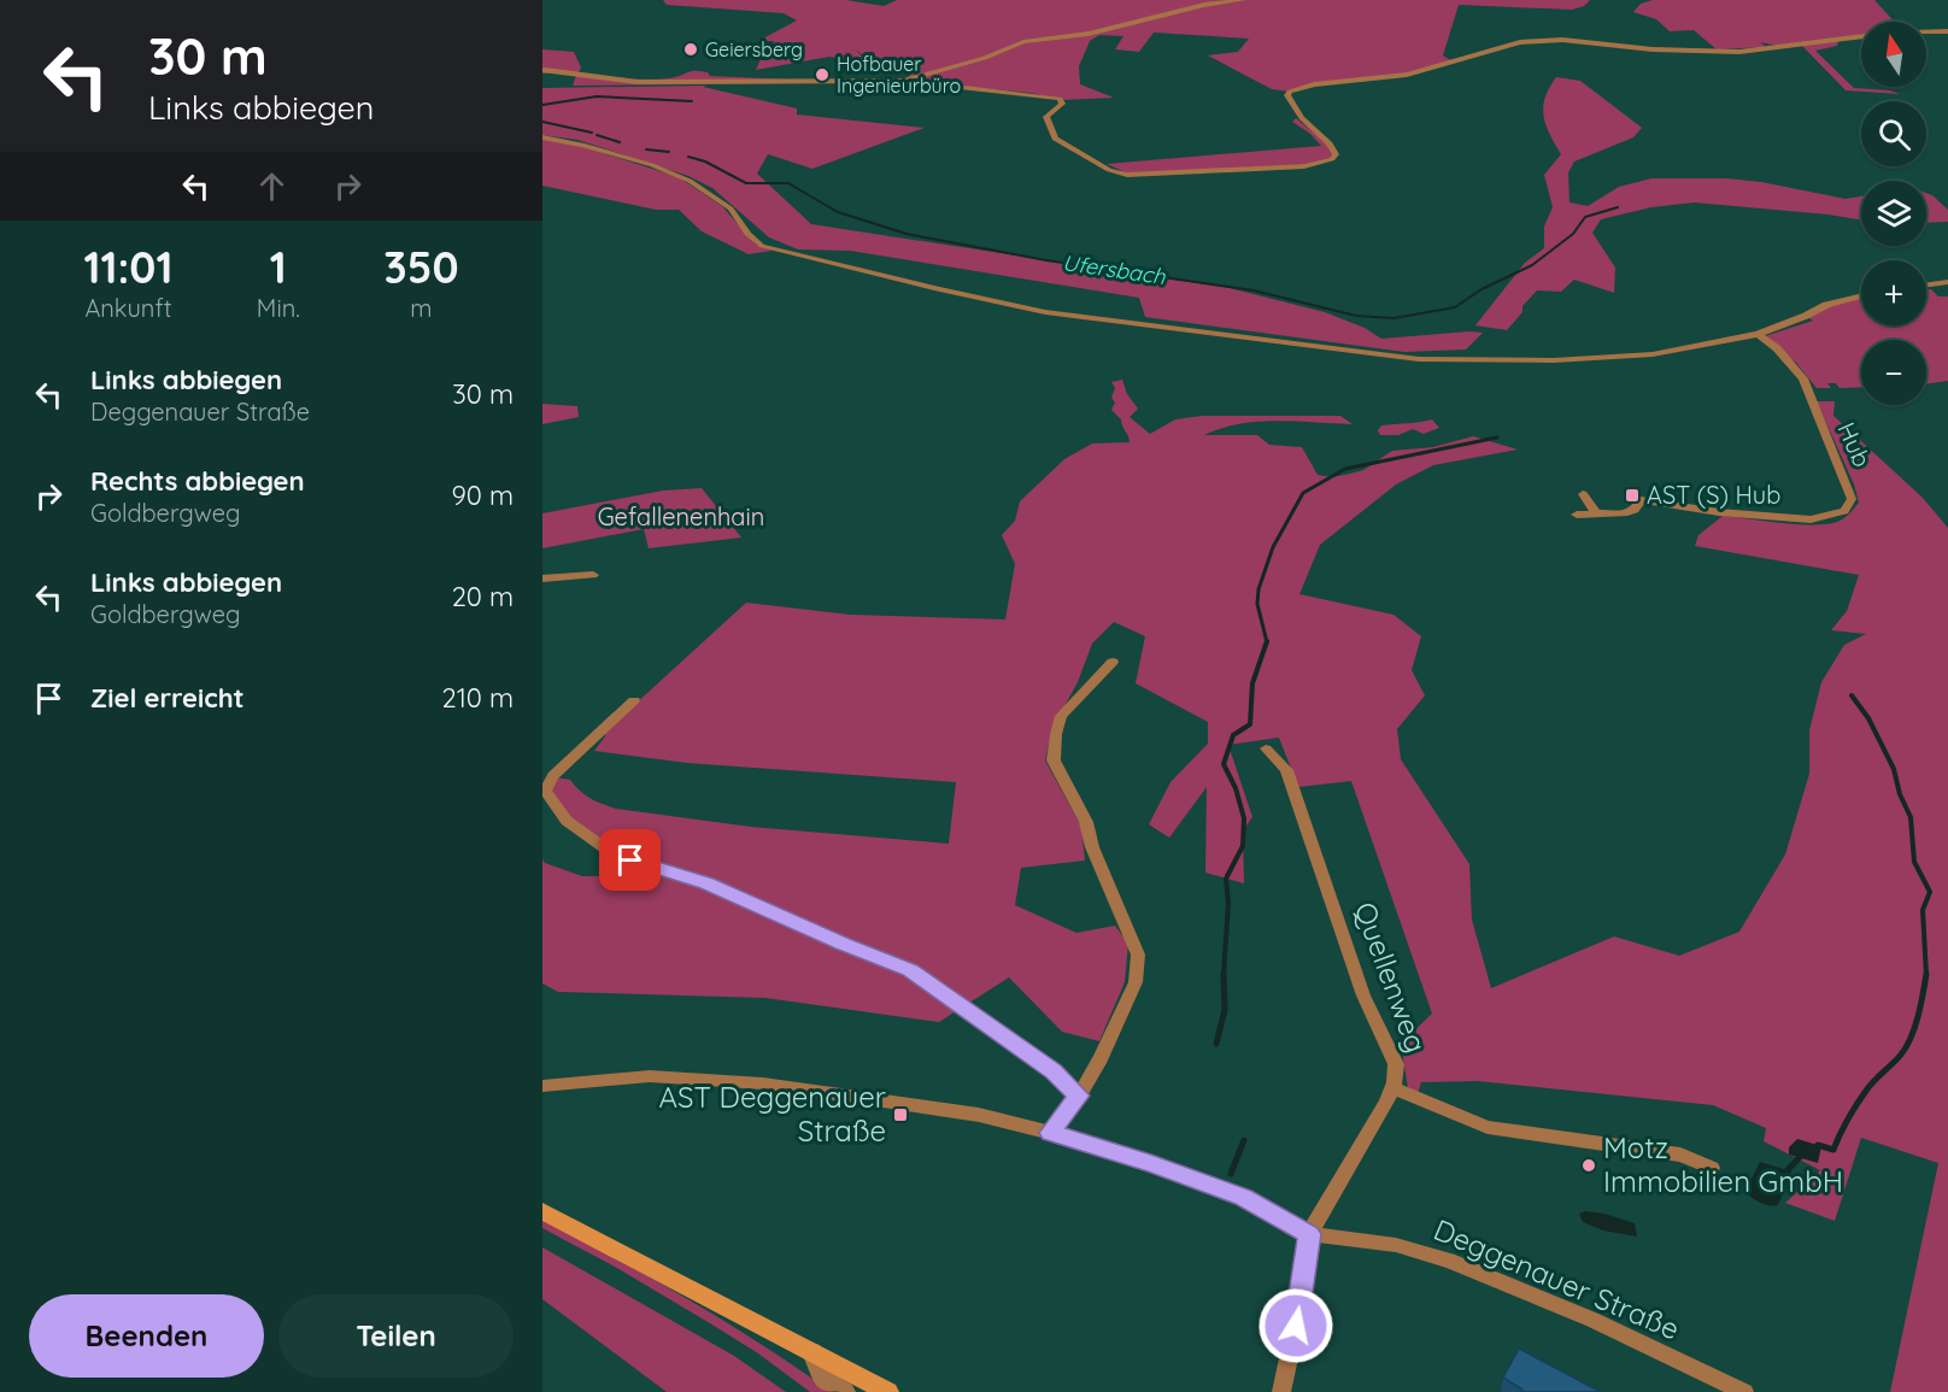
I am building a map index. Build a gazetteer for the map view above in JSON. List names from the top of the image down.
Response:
{
  "streets": {
    "street": ["Hub", "Quellenweg", "Deggenauer Straße"]
  },
  "crossings": [
    ["Quellenweg", "Deggenauer Straße"]
  ],
  "water": ["Ufersbach"],
  "parks": ["Gefallenenhain"],
  "places": {
    "other": ["Geiersberg", "Hofbauer Ingenieurbüro", "Motz Immobilien GmbH"],
    "transit": ["AST (S) Hub", "AST Deggenauer Straße"]
  },
  "north": "top",
  "page": {
    "turn": ["30 m", "Links abbiegen"],
    "map_buttons": ["+", "−"],
    "eta": [
      "11:01",
      "Ankunft",
      "1",
      "Min.",
      "350",
      "m"
    ],
    "list": [
      {
        "name": "Links abbiegen",
        "note": "Deggenauer Straße",
        "value": "30 m"
      },
      {
        "name": "Rechts abbiegen",
        "note": "Goldbergweg",
        "value": "90 m"
      },
      {
        "name": "Links abbiegen",
        "note": "Goldbergweg",
        "value": "20 m"
      },
      {
        "name": "Ziel erreicht",
        "value": "210 m"
      }
    ],
    "buttons": ["Beenden", "Teilen"]
  }
}
